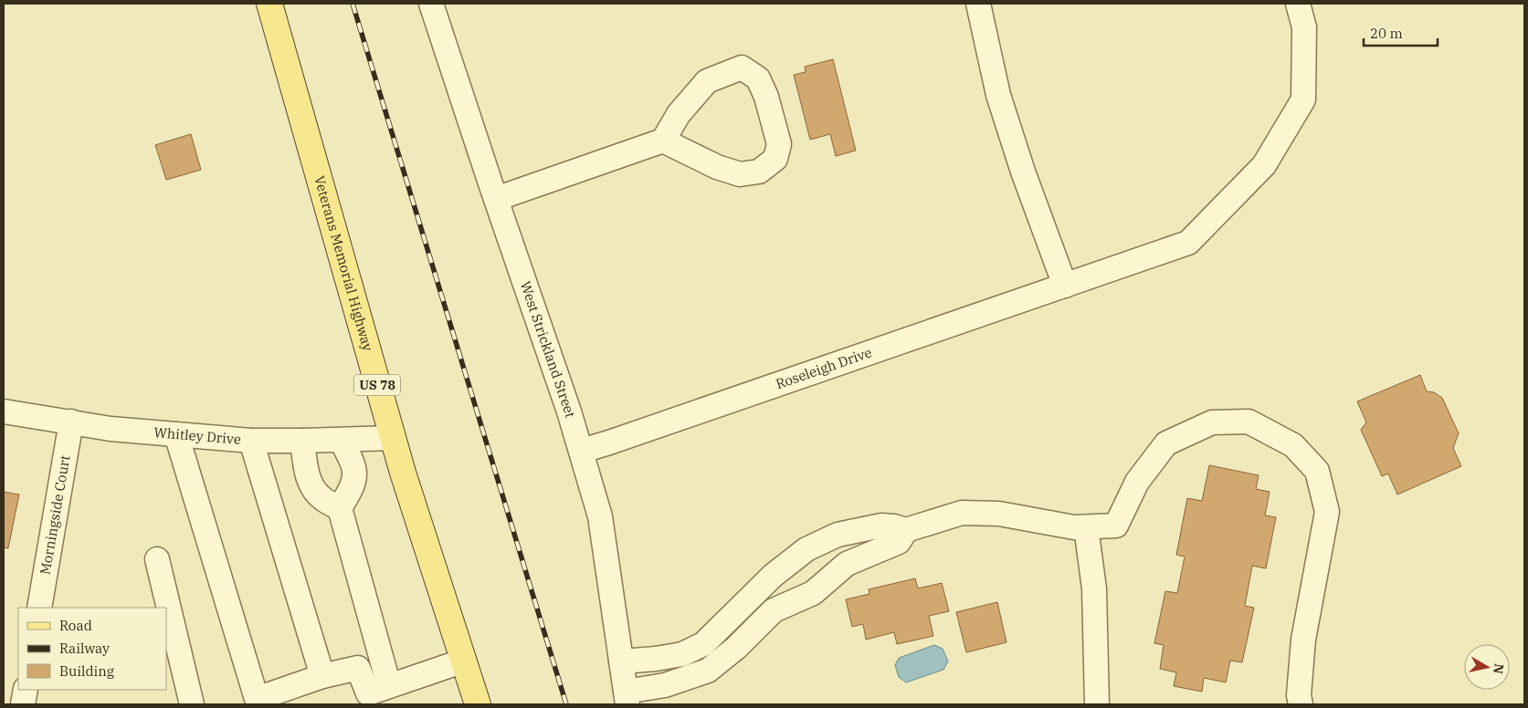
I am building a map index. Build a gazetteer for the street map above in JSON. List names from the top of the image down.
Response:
{
  "streets": {
    "main road": ["Veterans Memorial Highway", "US 78"],
    "street": [
      "West Strickland Street",
      "Roseleigh Drive",
      "Whitley Drive",
      "Morningside Court"
    ]
  },
  "crossings": [
    ["Veterans Memorial Highway", "Whitley Drive"],
    ["West Strickland Street", "Roseleigh Drive"],
    ["Whitley Drive", "Morningside Court"]
  ],
  "legend": ["Road", "Railway", "Building"],
  "scale_bar": "20 m",
  "north": "right"
}
